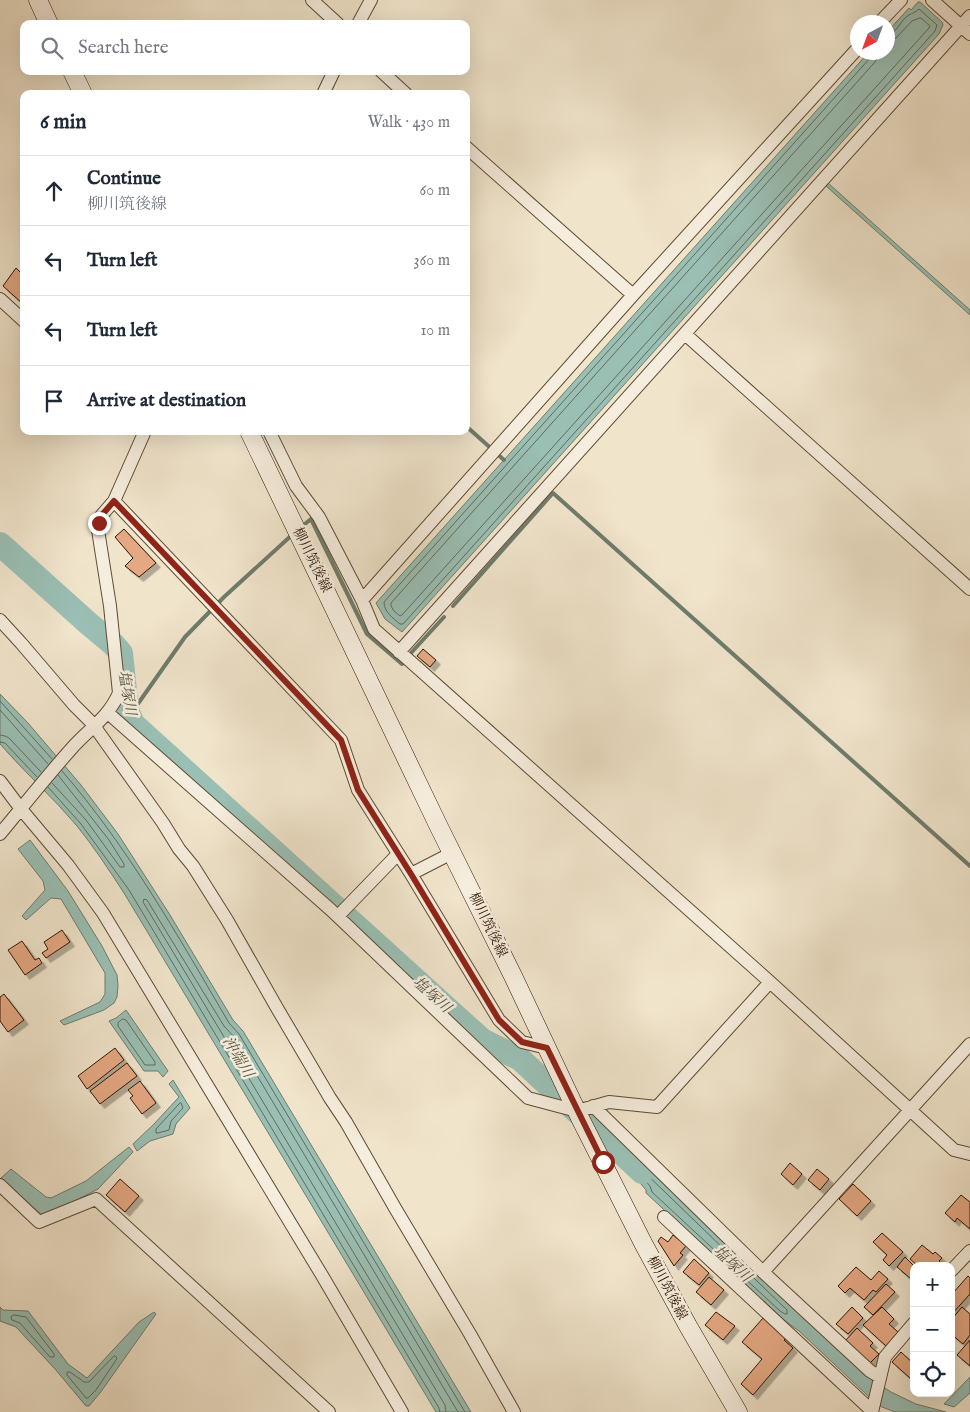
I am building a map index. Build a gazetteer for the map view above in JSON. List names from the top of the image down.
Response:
{
  "streets": {
    "main road": ["柳川筑後線"]
  },
  "water": ["塩塚川", "沖端川"],
  "north": "bottom left",
  "page": {
    "search": "Search here",
    "heading": ["6 min", "Walk · 430 m"],
    "list": [
      ["Continue", "柳川筑後線", "60 m"],
      ["Turn left", "360 m"],
      ["Turn left", "10 m"],
      "Arrive at destination"
    ],
    "map_buttons": ["+", "−"]
  }
}
